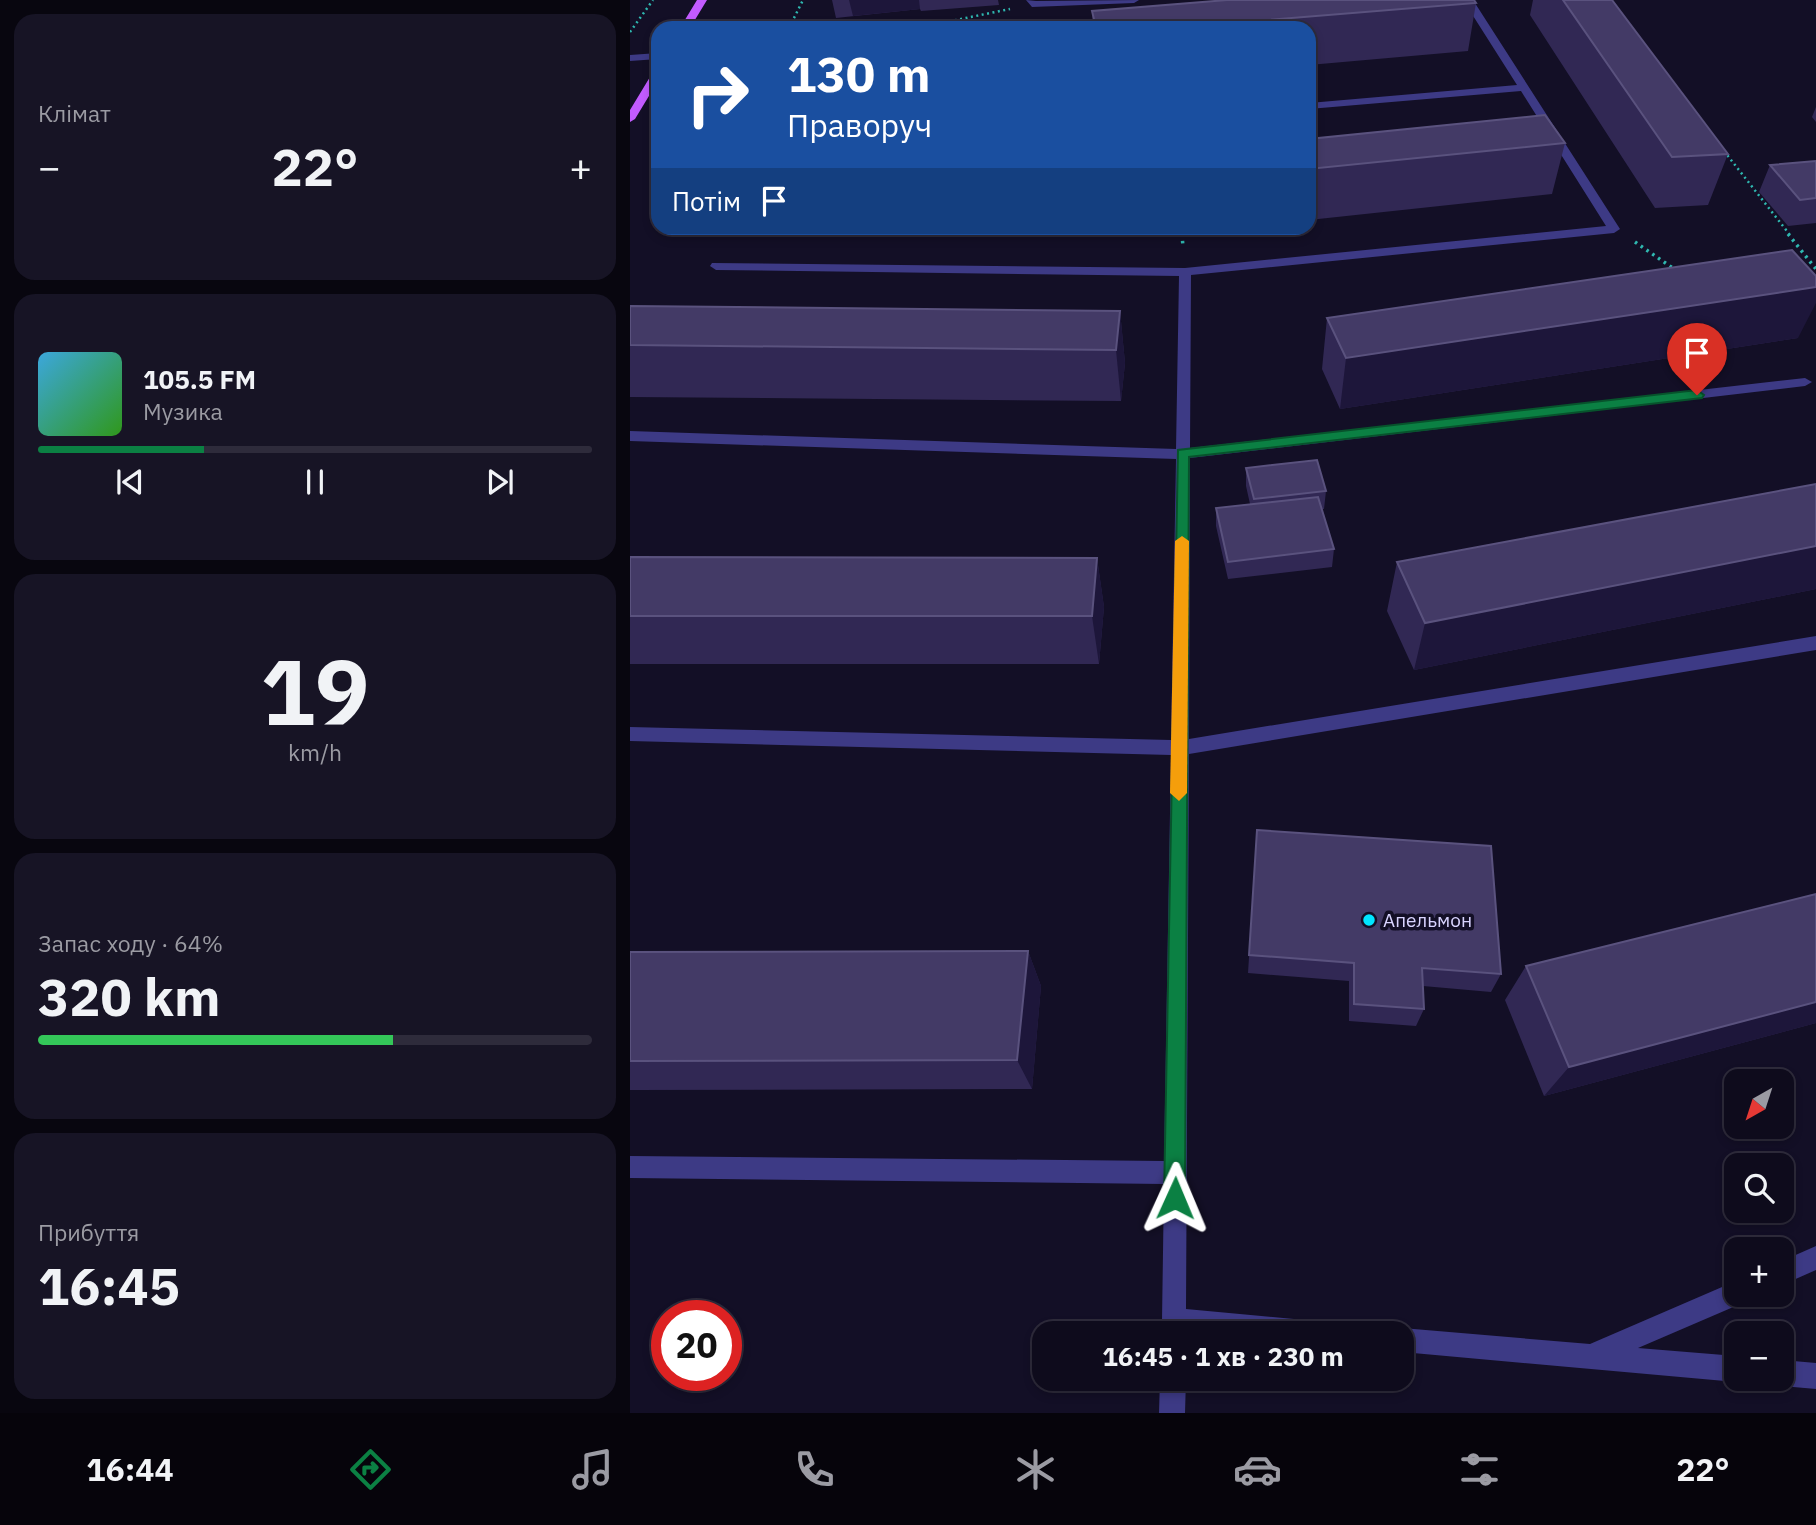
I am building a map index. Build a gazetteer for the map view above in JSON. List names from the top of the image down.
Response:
{
  "places": ["Апельмон"],
  "north": "bottom left",
  "page": {
    "tile": [
      "Клімат",
      ["19", "km/h"],
      ["Запас ходу · 64%", "320 km"],
      ["Прибуття", "16:45"]
    ],
    "turn": ["130 m", "Праворуч"],
    "heat": ["−", "22°", "+"],
    "then": "Потім",
    "song": ["105.5 FM", "Музика"],
    "map_buttons": ["+", "−"],
    "limit": "20",
    "trip": "16:45 · 1 хв · 230 m",
    "tabs": ["16:44", "22°"]
  }
}
